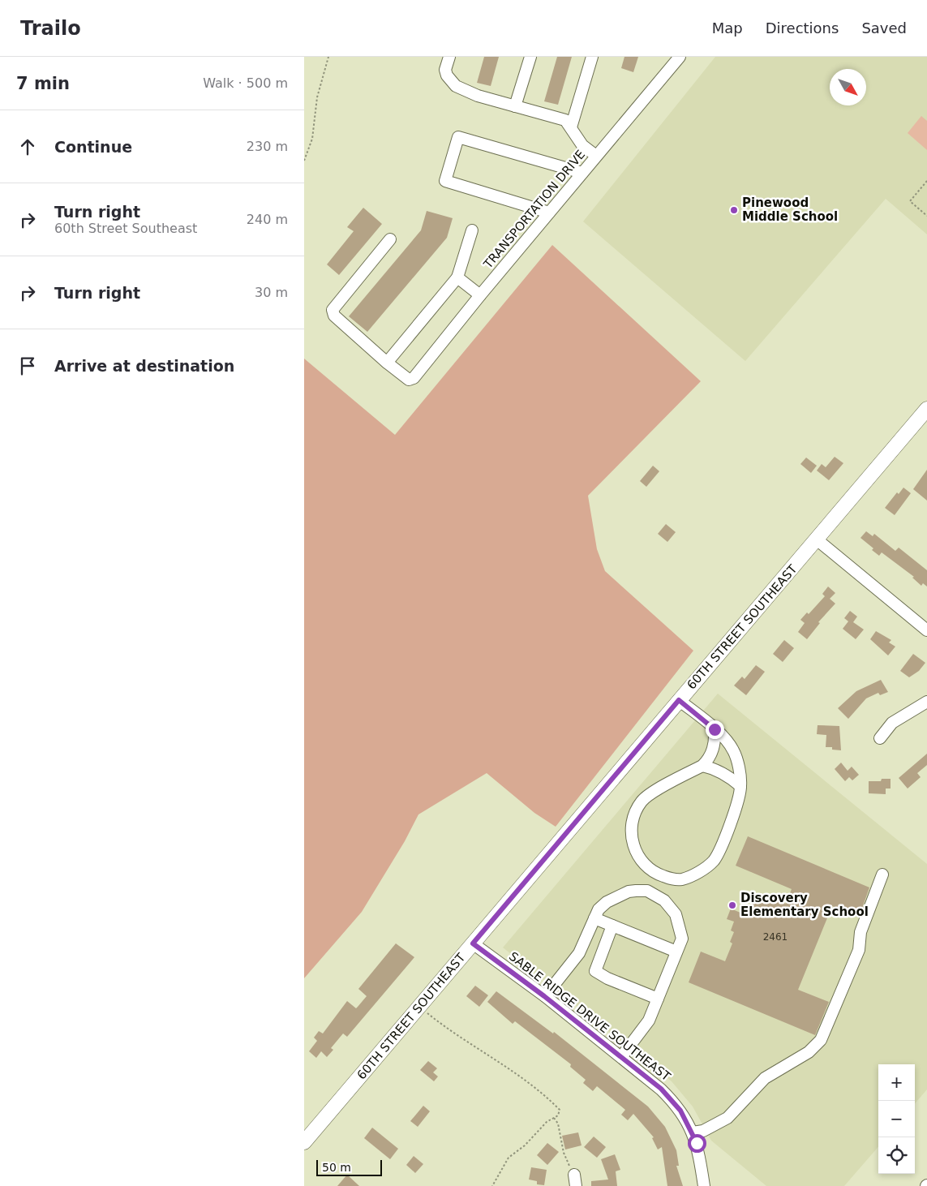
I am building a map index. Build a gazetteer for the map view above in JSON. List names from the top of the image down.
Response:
{
  "streets": {
    "main road": ["60TH STREET SOUTHEAST"],
    "street": ["TRANSPORTATION DRIVE", "SABLE RIDGE DRIVE SOUTHEAST"]
  },
  "crossings": [
    ["60TH STREET SOUTHEAST", "SABLE RIDGE DRIVE SOUTHEAST"]
  ],
  "places": ["Pinewood Middle School", "Discovery Elementary School"],
  "house_numbers": ["2461"],
  "scale_bar": "50 m",
  "north": "bottom right",
  "page": {
    "header": "Trailo",
    "nav": ["Map", "Directions", "Saved"],
    "heading": ["7 min", "Walk · 500 m"],
    "list": [
      ["Continue", "230 m"],
      ["Turn right", "60th Street Southeast", "240 m"],
      ["Turn right", "30 m"],
      "Arrive at destination"
    ],
    "map_buttons": ["+", "−"],
    "scale": "50 m"
  }
}
